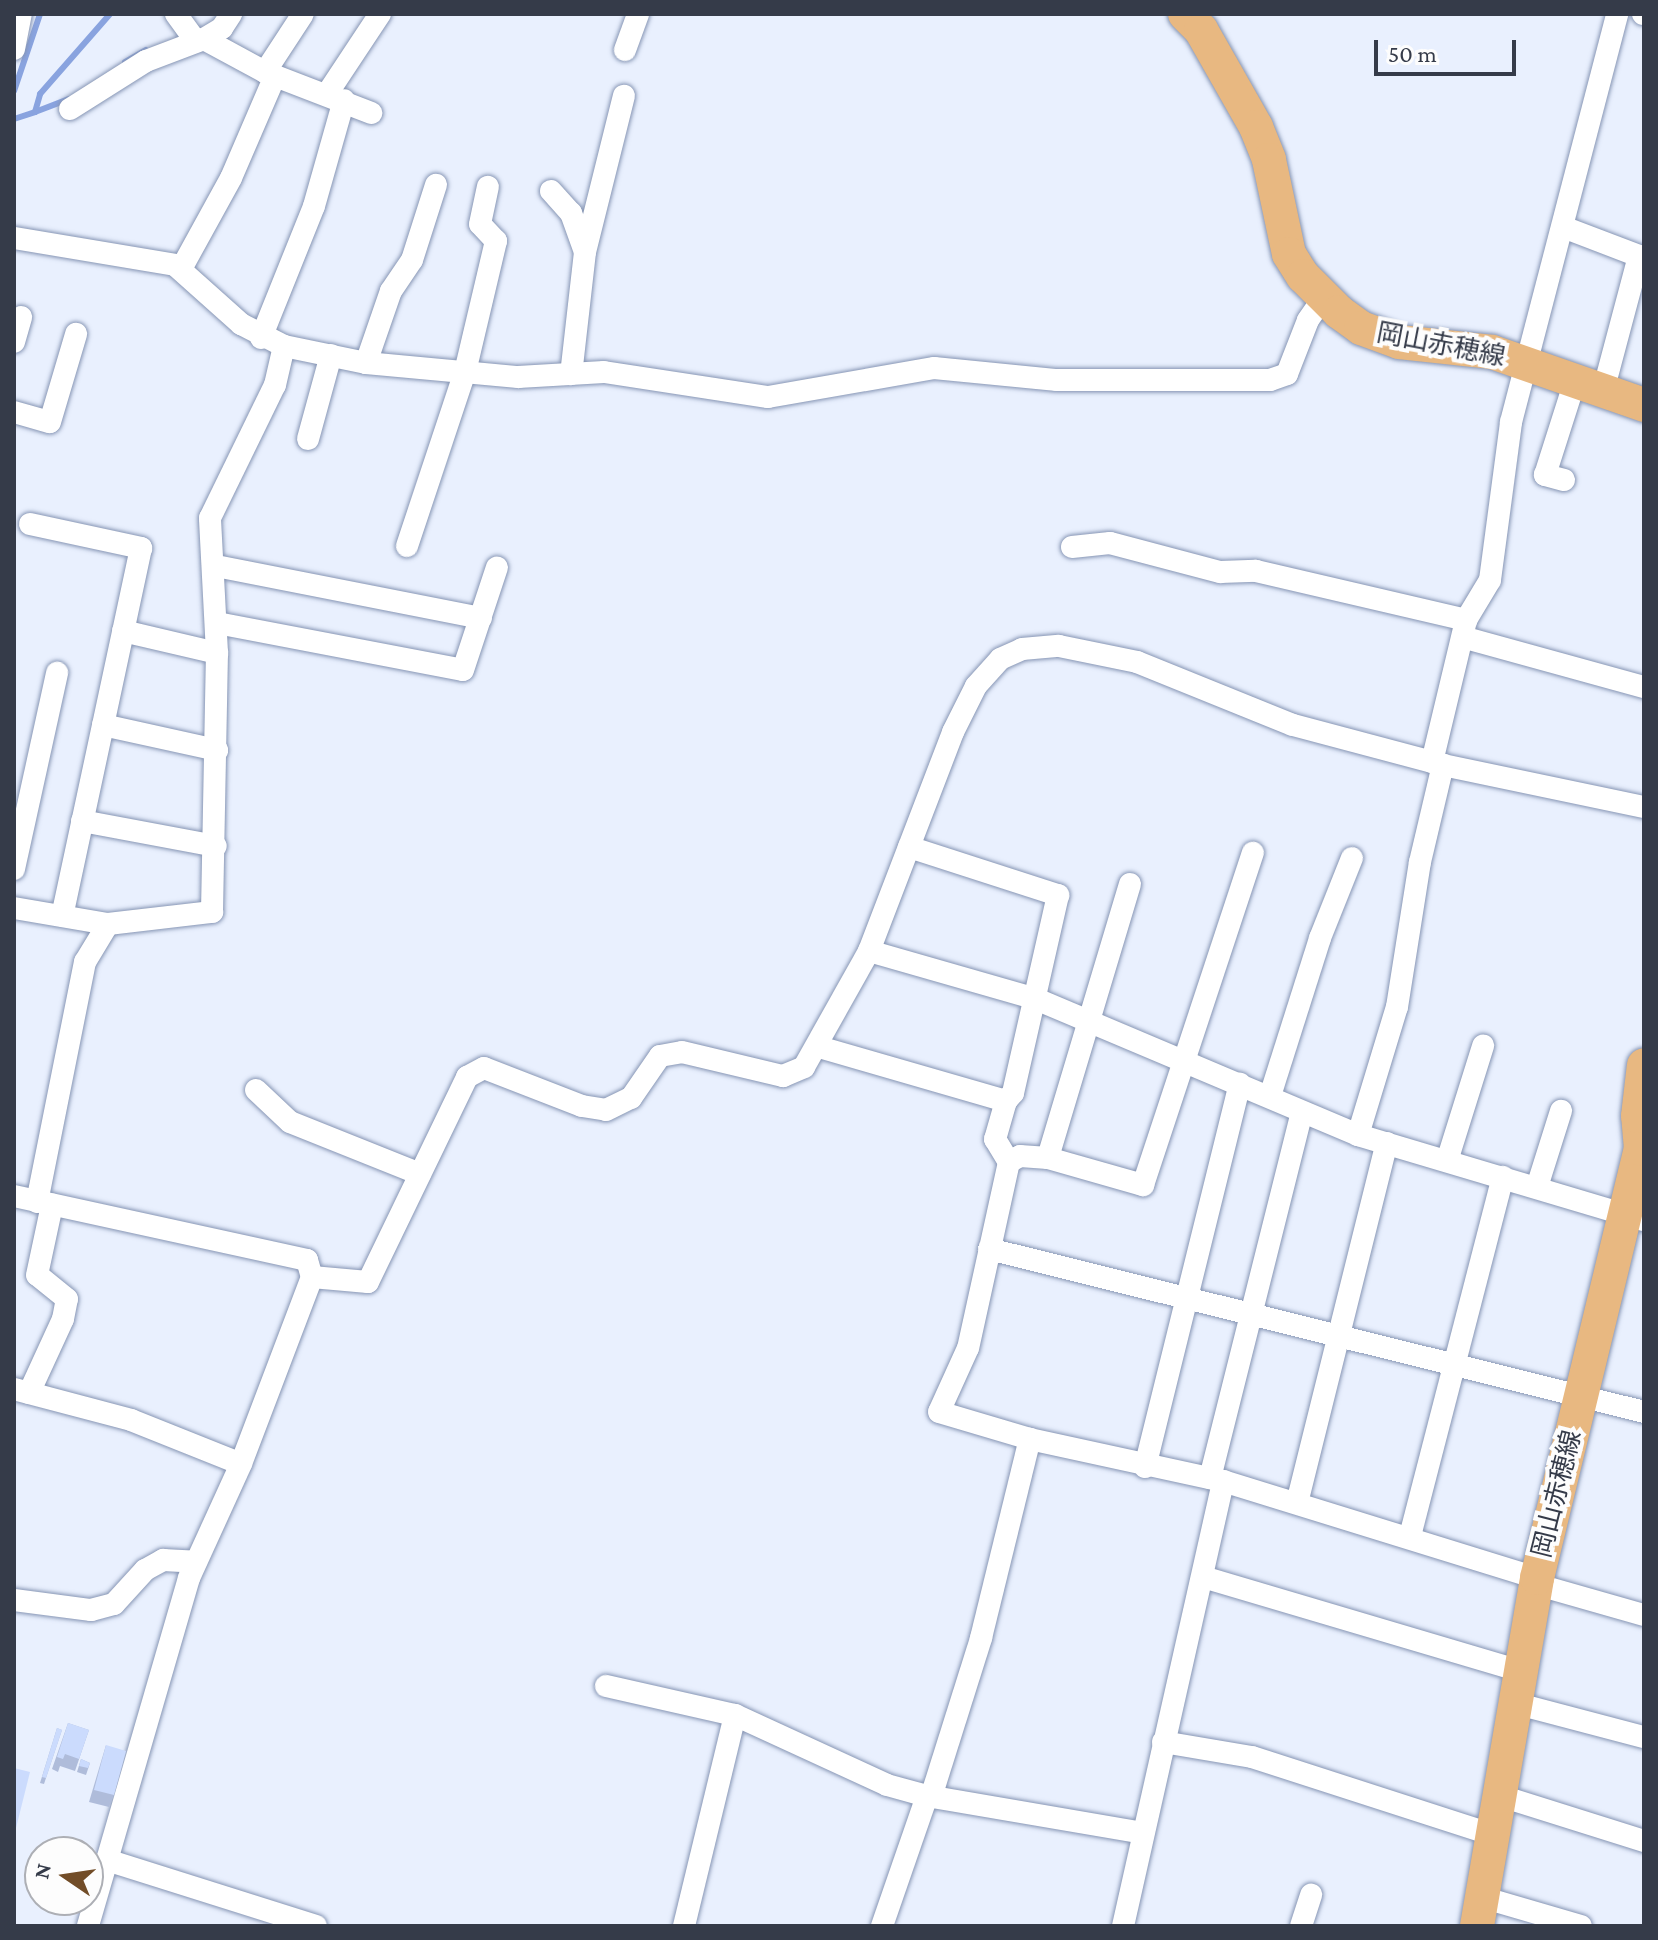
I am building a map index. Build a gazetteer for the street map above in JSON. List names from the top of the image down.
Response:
{
  "streets": {
    "main road": ["岡山赤穂線"]
  },
  "scale_bar": "50 m",
  "north": "left"
}
